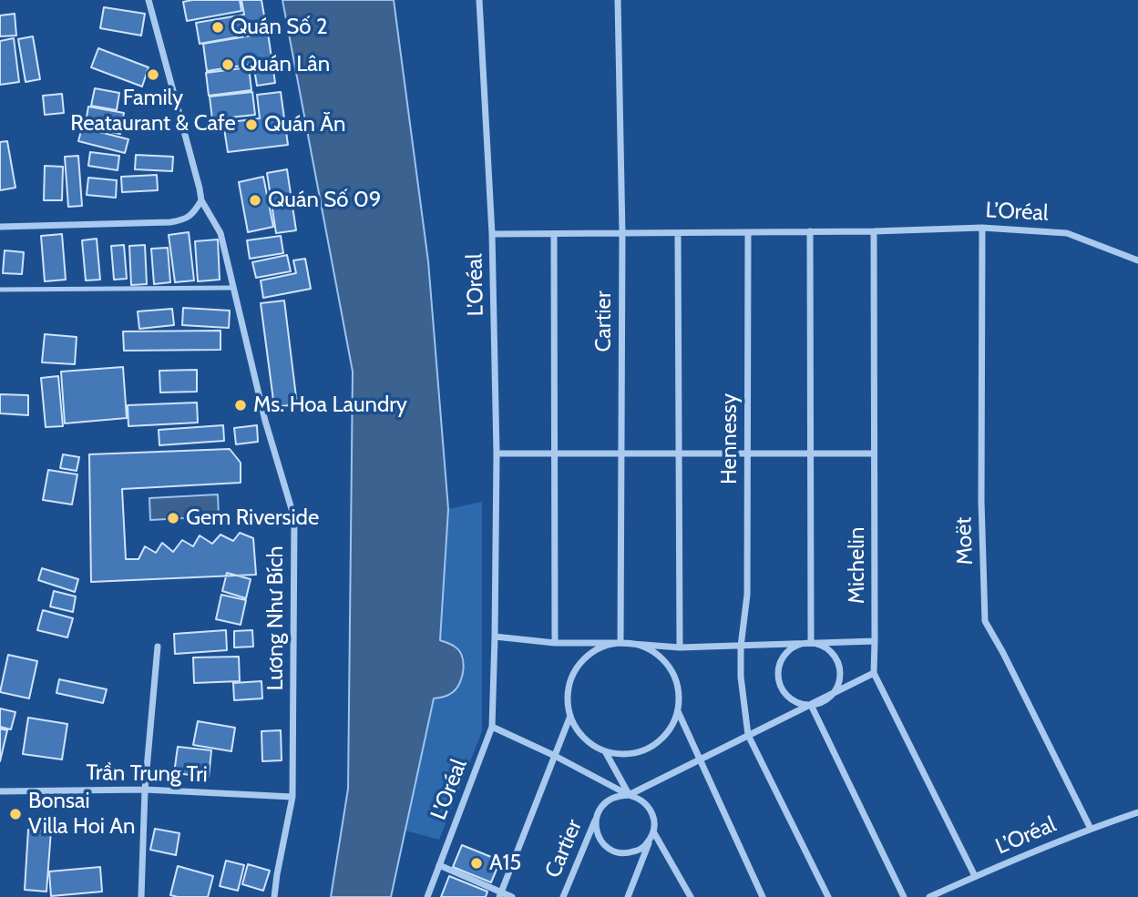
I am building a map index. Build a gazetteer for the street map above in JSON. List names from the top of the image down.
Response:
{
  "streets": {
    "street": [
      "L’Oréal",
      "Cartier",
      "Hennessy",
      "Moët",
      "Michelin",
      "Lương Như Bích",
      "Trần Trung Tri"
    ]
  },
  "crossings": [
    ["L’Oréal", "Cartier"],
    ["L’Oréal", "Hennessy"],
    ["L’Oréal", "Moët"],
    ["L’Oréal", "Michelin"],
    ["Lương Như Bích", "Trần Trung Tri"]
  ],
  "places": [
    "Quán Số 2",
    "Quán Lân",
    "Family Reataurant & Cafe",
    "Quán Ăn",
    "Quán Số 09",
    "Ms. Hoa Laundry",
    "Gem Riverside",
    "Bonsai Villa Hoi An",
    "A15"
  ]
}
